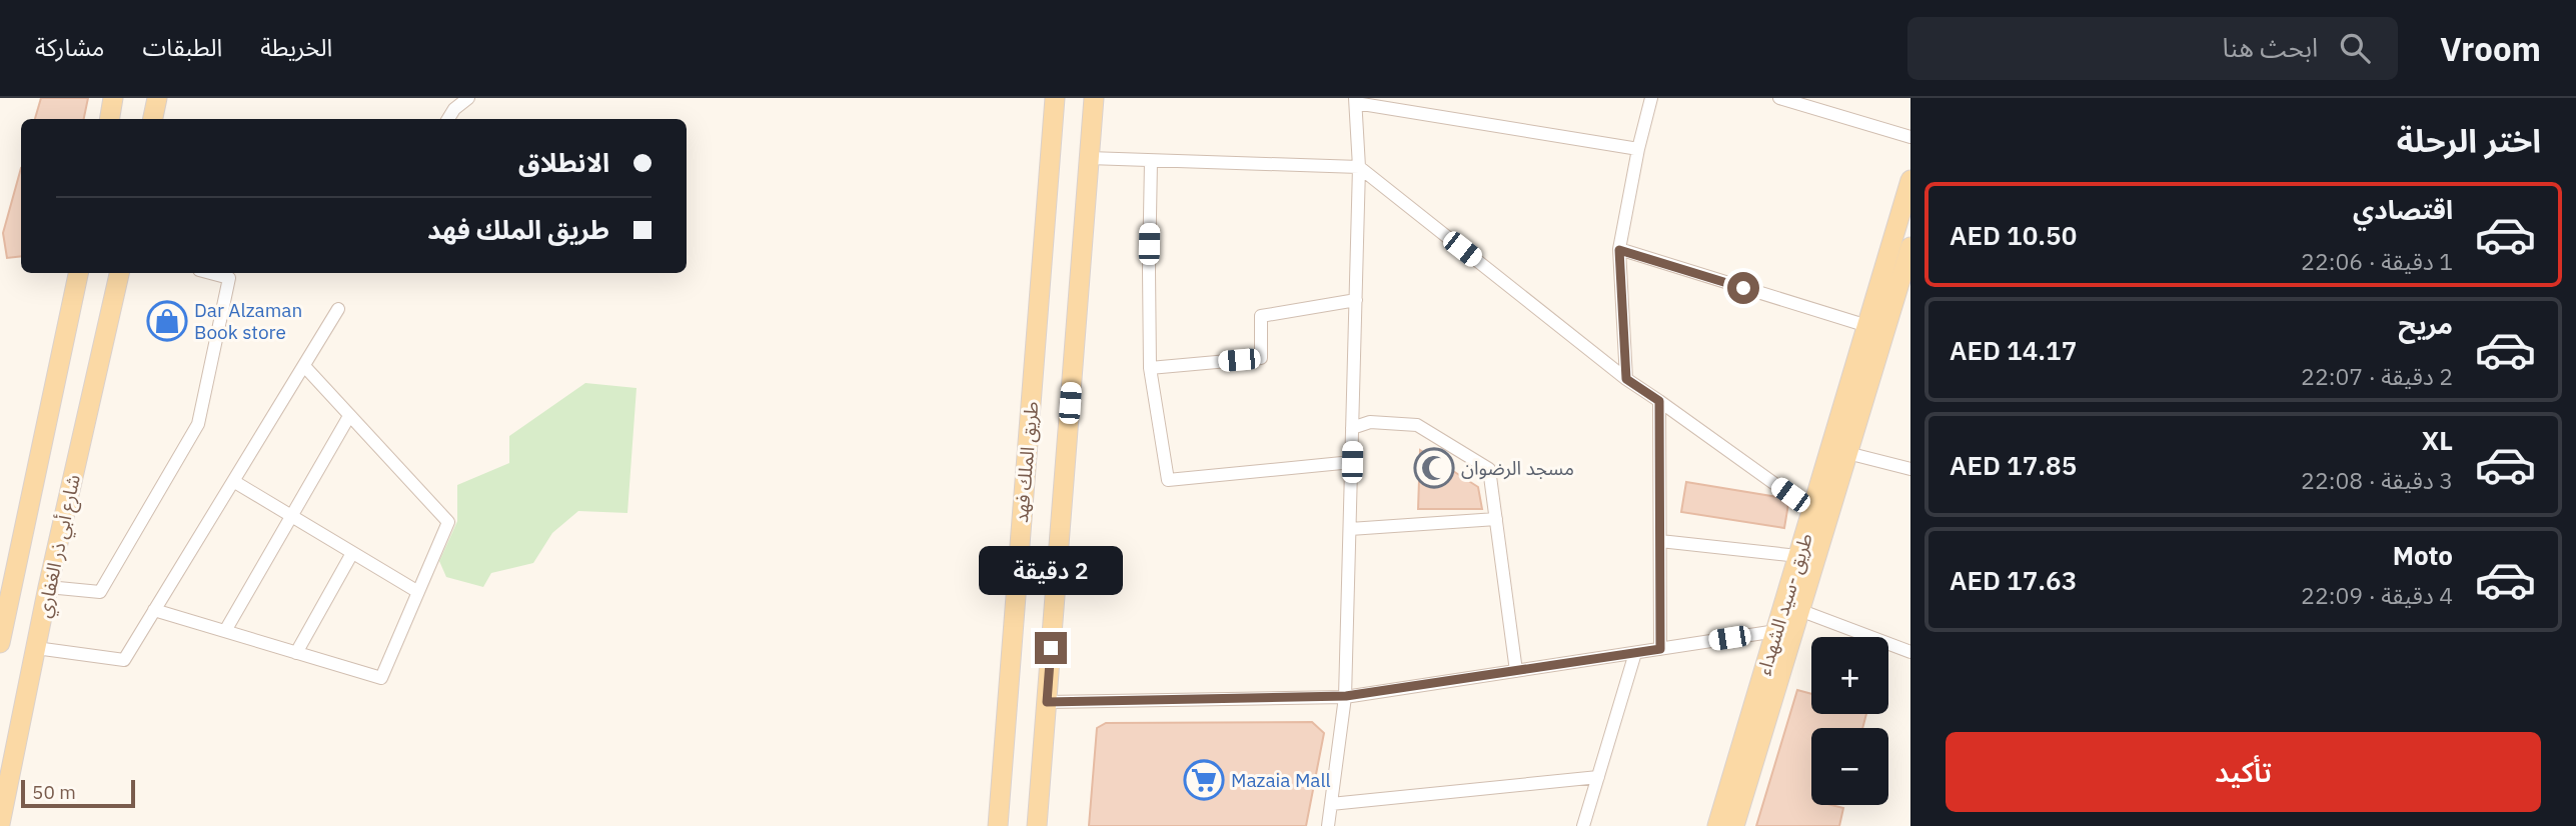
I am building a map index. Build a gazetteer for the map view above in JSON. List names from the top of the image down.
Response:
{
  "streets": {
    "main road": ["طريق الملك فهد", "شارع أبي ذر الغفاري", "طريق -سيد الشهداء"]
  },
  "places": {
    "shop": ["Dar Alzaman Book store"],
    "mosque": ["مسجد الرضوان"],
    "supermarket": ["Mazaia Mall"]
  },
  "scale_bar": "50 m",
  "page": {
    "header": "Vroom",
    "search": "ابحث هنا",
    "nav": ["الخريطة", "الطبقات", "مشاركة"],
    "heading": "اختر الرحلة",
    "banner": ["الانطلاق", "طريق الملك فهد"],
    "list": [
      {
        "name": "اقتصادي",
        "note": "1 دقيقة · 22:06",
        "value": "AED 10.50"
      },
      {
        "name": "مريح",
        "note": "2 دقيقة · 22:07",
        "value": "AED 14.17"
      },
      {
        "name": "XL",
        "note": "3 دقيقة · 22:08",
        "value": "AED 17.85"
      },
      {
        "name": "Moto",
        "note": "4 دقيقة · 22:09",
        "value": "AED 17.63"
      }
    ],
    "bubble": "2 دقيقة",
    "map_buttons": ["+", "−"],
    "buttons": "تأكيد",
    "scale": "50 m"
  }
}
